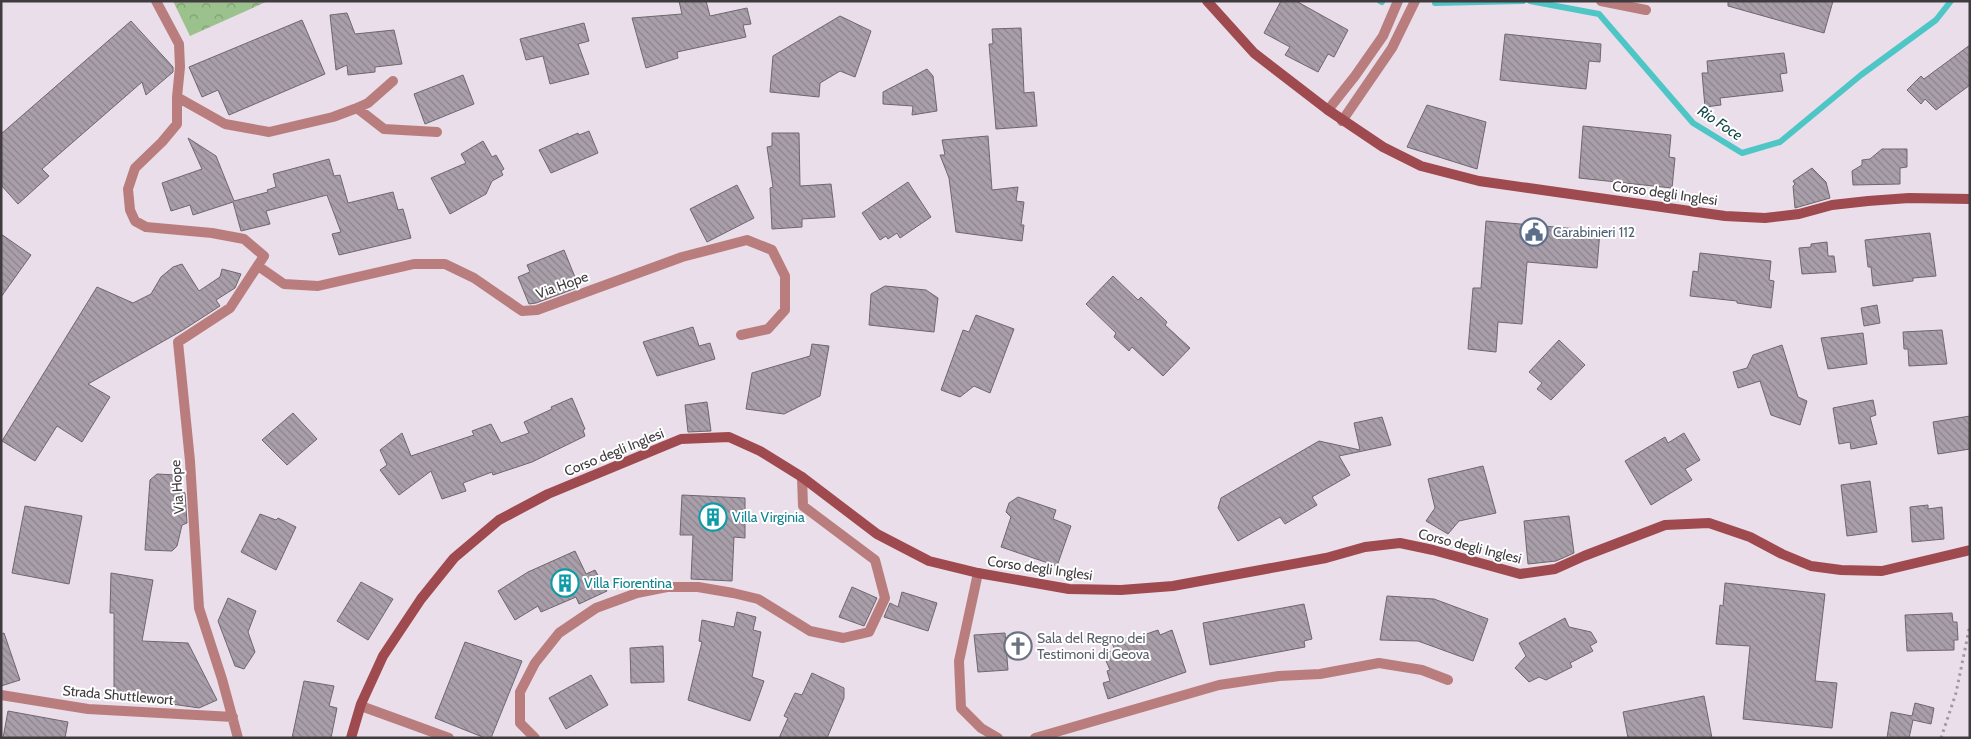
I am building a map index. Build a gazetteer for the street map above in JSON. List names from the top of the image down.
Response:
{
  "streets": {
    "main road": ["Corso degli Inglesi"],
    "street": ["Via Hope", "Strada Shuttlewort"]
  },
  "crossings": [
    ["Via Hope", "Strada Shuttlewort"]
  ],
  "water": ["Rio Foce"],
  "places": {
    "public building": ["Carabinieri 112"],
    "building": ["Villa Virginia", "Villa Fiorentina"],
    "church": ["Sala del Regno dei Testimoni di Geova"]
  }
}
